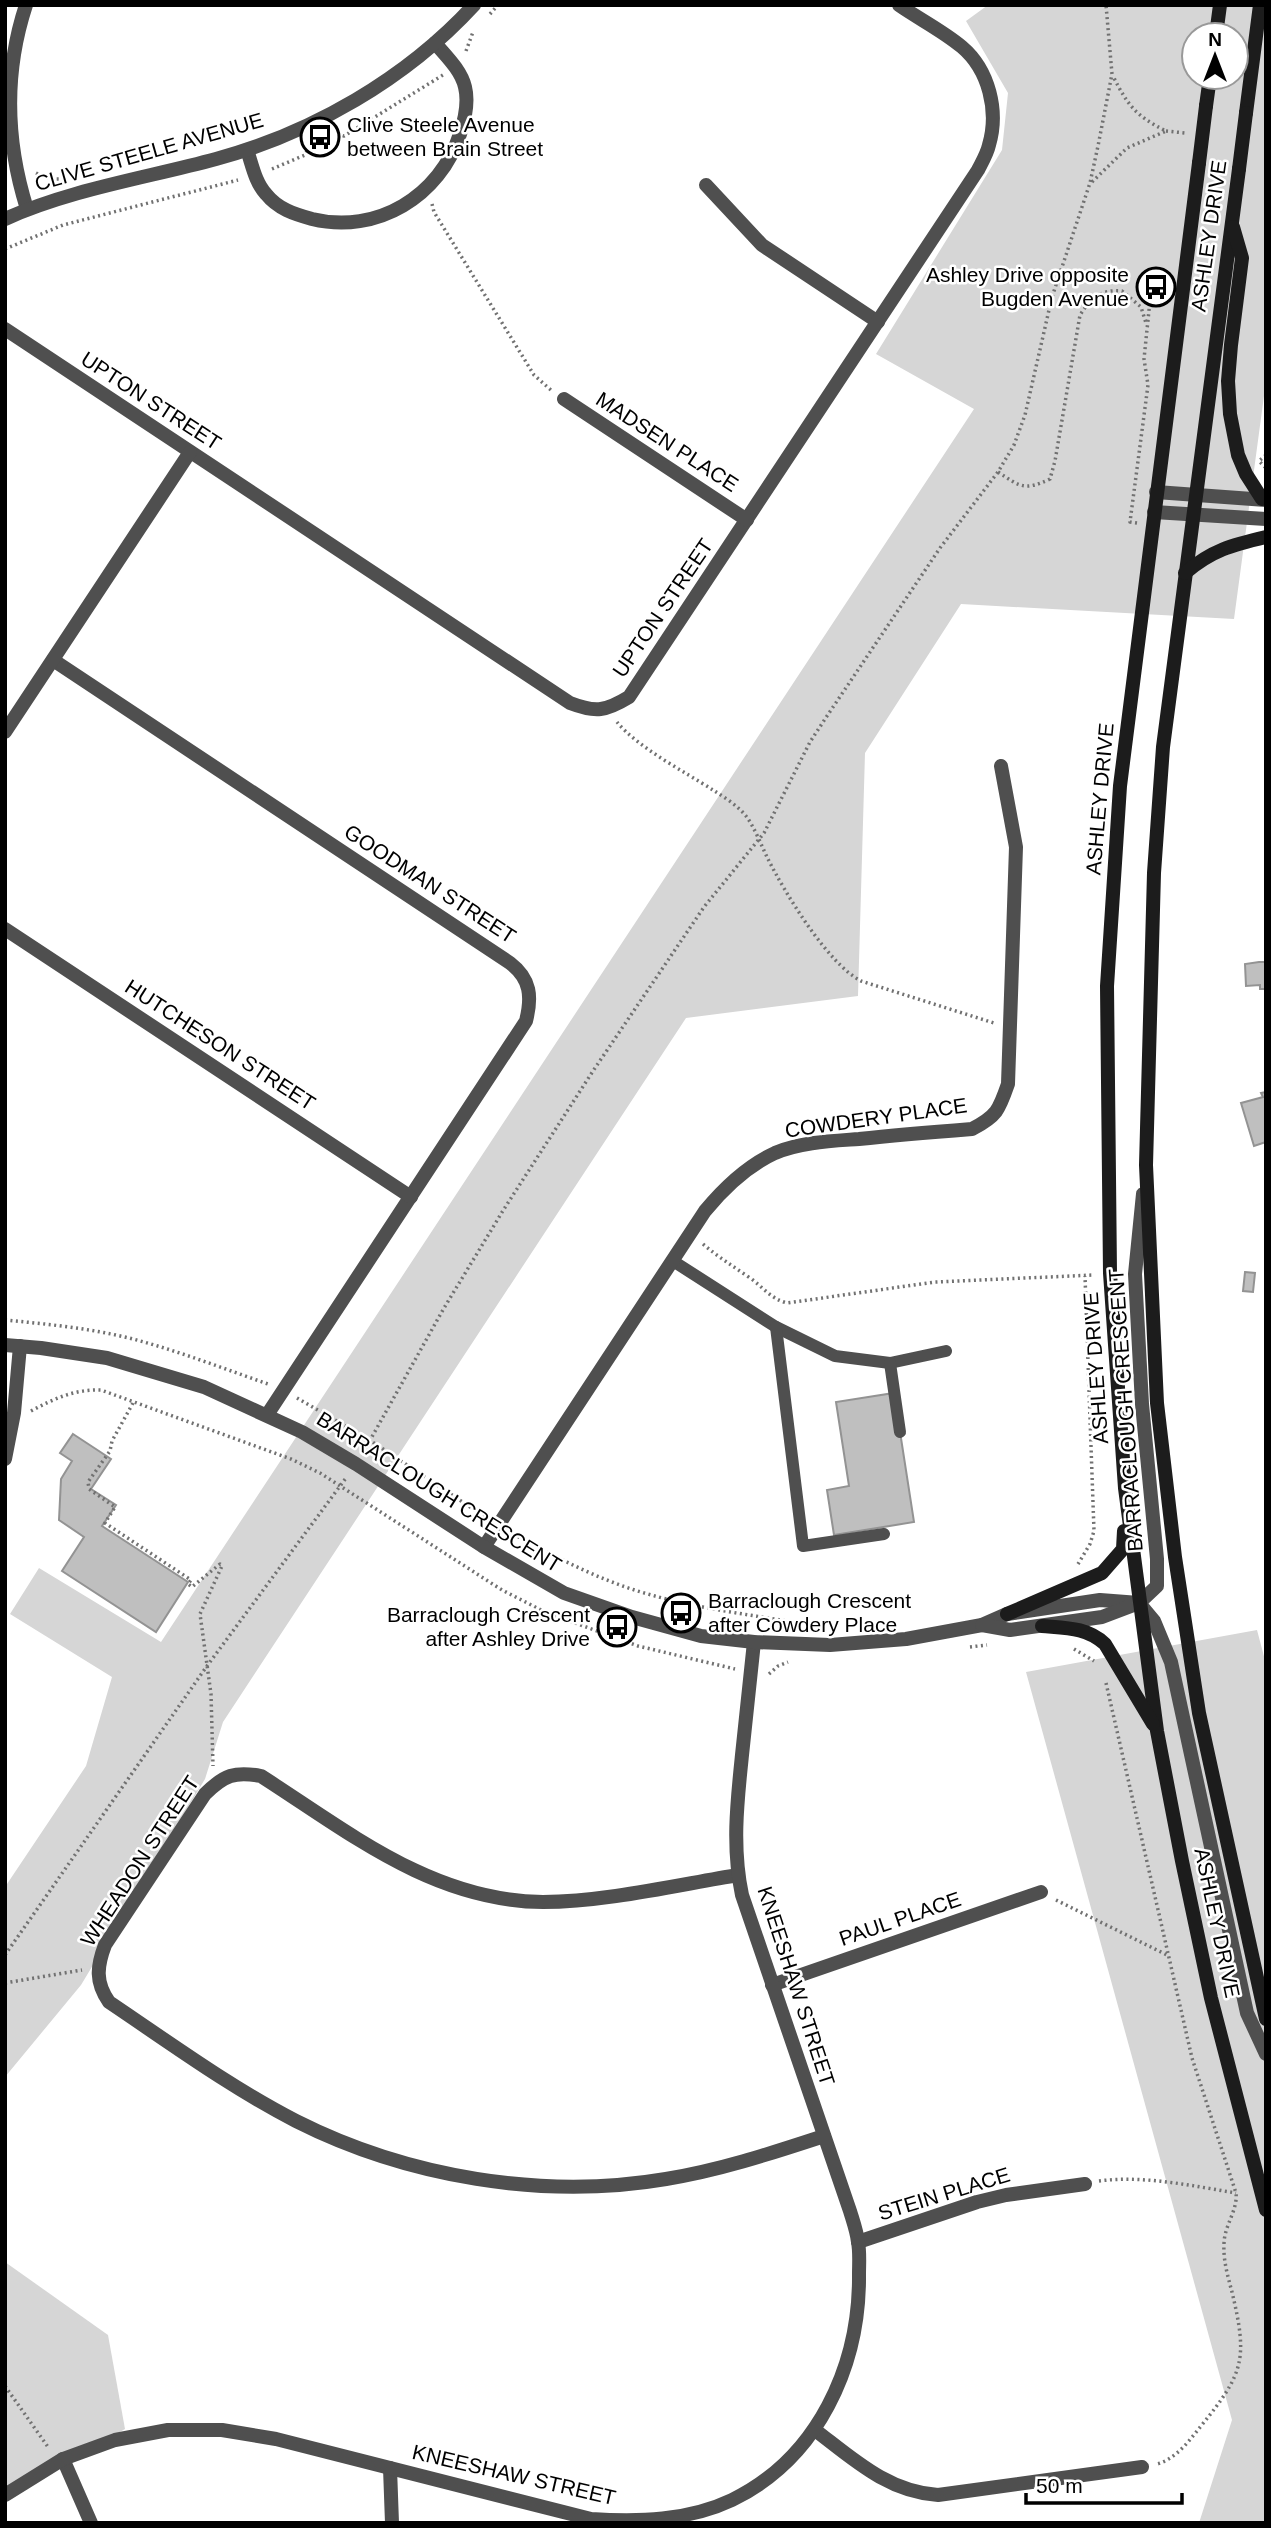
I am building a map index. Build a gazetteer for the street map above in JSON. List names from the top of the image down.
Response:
{
  "streets": {
    "main road": ["ASHLEY DRIVE"],
    "street": [
      "CLIVE STEELE AVENUE",
      "UPTON STREET",
      "MADSEN PLACE",
      "GOODMAN STREET",
      "HUTCHESON STREET",
      "COWDERY PLACE",
      "BARRACLOUGH CRESCENT",
      "WHEADON STREET",
      "PAUL PLACE",
      "KNEESHAW STREET",
      "STEIN PLACE"
    ]
  },
  "crossings": [
    ["ASHLEY DRIVE", "BARRACLOUGH CRESCENT"],
    ["UPTON STREET", "MADSEN PLACE"],
    ["GOODMAN STREET", "HUTCHESON STREET"],
    ["GOODMAN STREET", "BARRACLOUGH CRESCENT"],
    ["COWDERY PLACE", "BARRACLOUGH CRESCENT"],
    ["BARRACLOUGH CRESCENT", "KNEESHAW STREET"],
    ["WHEADON STREET", "KNEESHAW STREET"],
    ["PAUL PLACE", "KNEESHAW STREET"],
    ["KNEESHAW STREET", "STEIN PLACE"]
  ],
  "places": {
    "bus stop": [
      "Clive Steele Avenue between Brain Street",
      "Ashley Drive opposite Bugden Avenue",
      "Barraclough Crescent after Cowdery Place",
      "Barraclough Crescent after Ashley Drive"
    ]
  },
  "scale_bar": "50 m",
  "north": "top"
}
